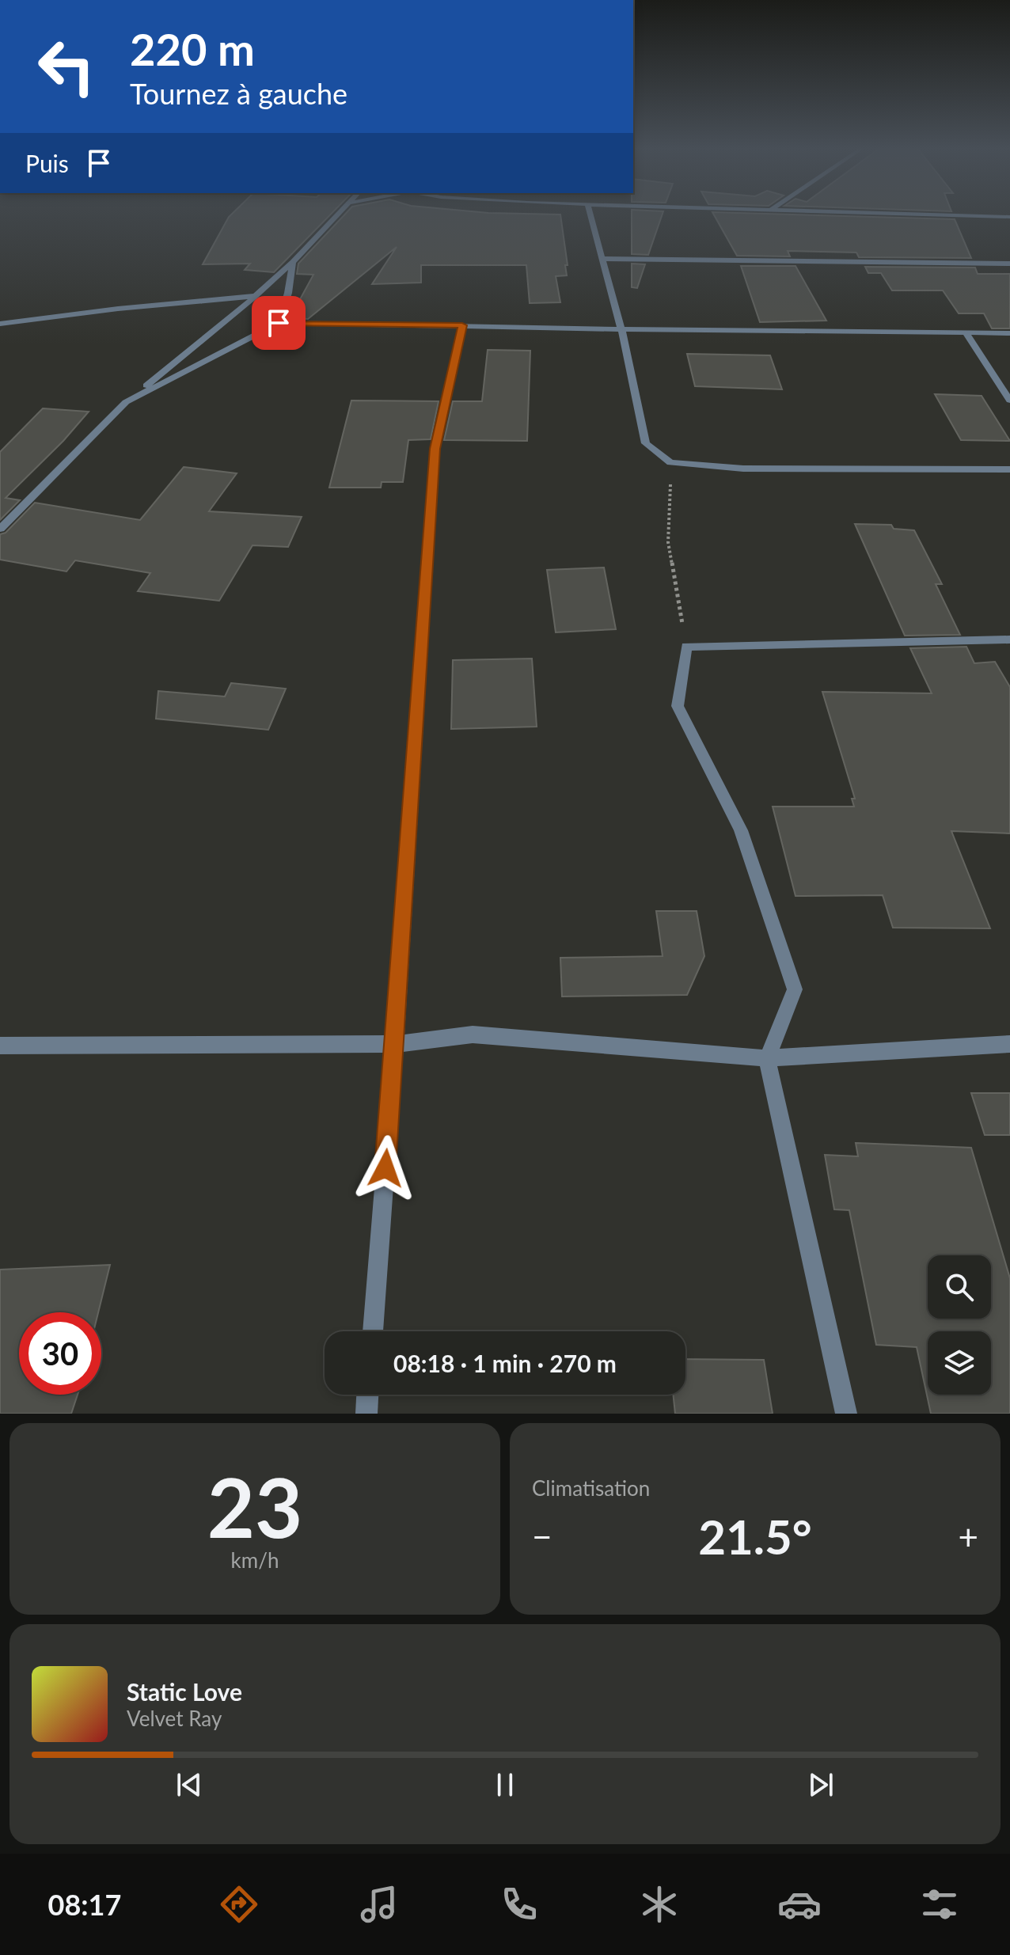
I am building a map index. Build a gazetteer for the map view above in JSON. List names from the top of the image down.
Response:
{
  "page": {
    "turn": ["220 m", "Tournez à gauche"],
    "then": "Puis",
    "limit": "30",
    "trip": "08:18 · 1 min · 270 m",
    "tile": [
      ["23", "km/h"],
      "Climatisation"
    ],
    "heat": ["−", "21.5°", "+"],
    "song": ["Static Love", "Velvet Ray"],
    "tabs": "08:17"
  }
}
